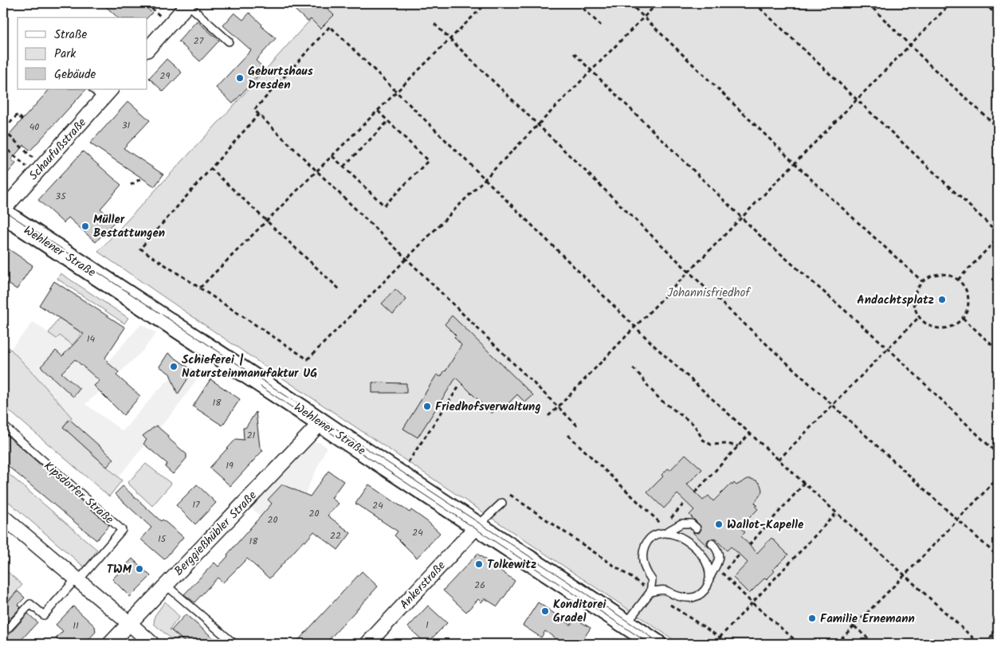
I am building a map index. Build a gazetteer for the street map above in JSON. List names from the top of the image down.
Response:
{
  "streets": {
    "main road": ["Wehlener Straße"],
    "street": ["Schaufußstraße", "Berggießhübler Straße", "Ankerstraße"],
    "lane": ["Kipsdorfer Straße"]
  },
  "crossings": [
    ["Wehlener Straße", "Berggießhübler Straße"],
    ["Wehlener Straße", "Ankerstraße"]
  ],
  "parks": ["Johannisfriedhof"],
  "places": [
    "Geburtshaus Dresden",
    "Müller Bestattungen",
    "Andachtsplatz",
    "Schieferei | Natursteinmanufaktur UG",
    "Friedhofsverwaltung",
    "Wallot-Kapelle",
    "Tolkewitz",
    "TWM",
    "Konditorei Gradel",
    "Familie Ernemann"
  ],
  "house_numbers": [
    "27",
    "29",
    "31",
    "40",
    "35",
    "14",
    "18",
    "21",
    "19",
    "17",
    "24",
    "20",
    "20",
    "24",
    "22",
    "15",
    "18",
    "26",
    "1",
    "11"
  ],
  "legend": ["Straße", "Park", "Gebäude"]
}
